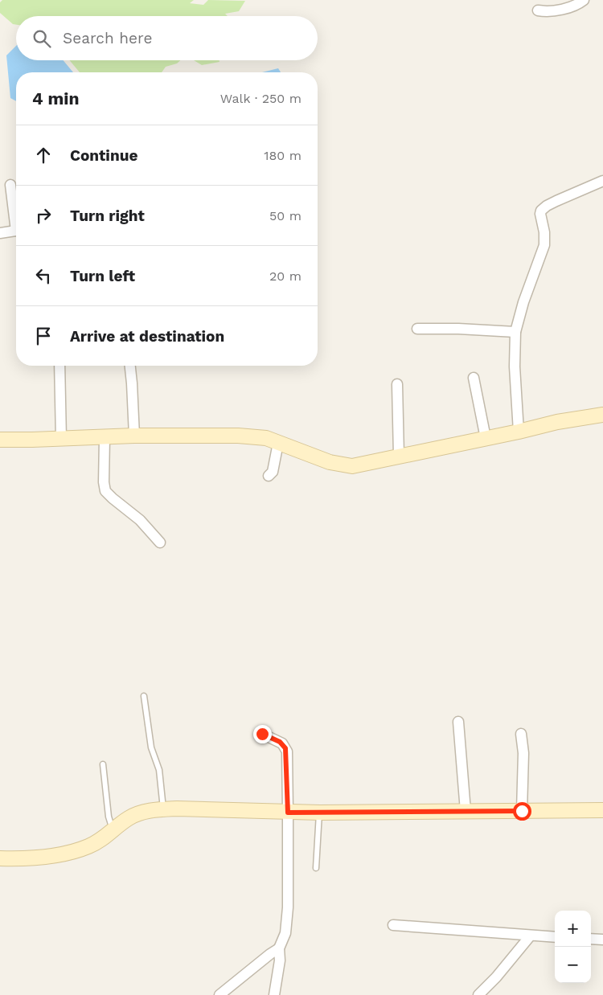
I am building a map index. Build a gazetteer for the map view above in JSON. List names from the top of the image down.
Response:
{
  "page": {
    "search": "Search here",
    "heading": ["4 min", "Walk · 250 m"],
    "list": [
      ["Continue", "180 m"],
      ["Turn right", "50 m"],
      ["Turn left", "20 m"],
      "Arrive at destination"
    ],
    "map_buttons": ["+", "−"]
  }
}
